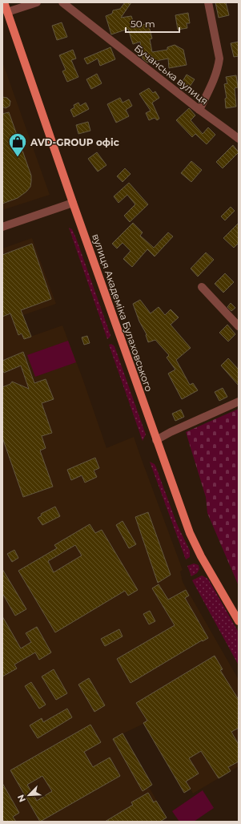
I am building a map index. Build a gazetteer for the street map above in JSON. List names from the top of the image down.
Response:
{
  "streets": {
    "main road": ["вулиця Академіка Булаховського"],
    "street": ["Бучанська вулиця"]
  },
  "places": {
    "shop": ["AVD-GROUP офіс"]
  },
  "scale_bar": "50 m",
  "north": "bottom left"
}
